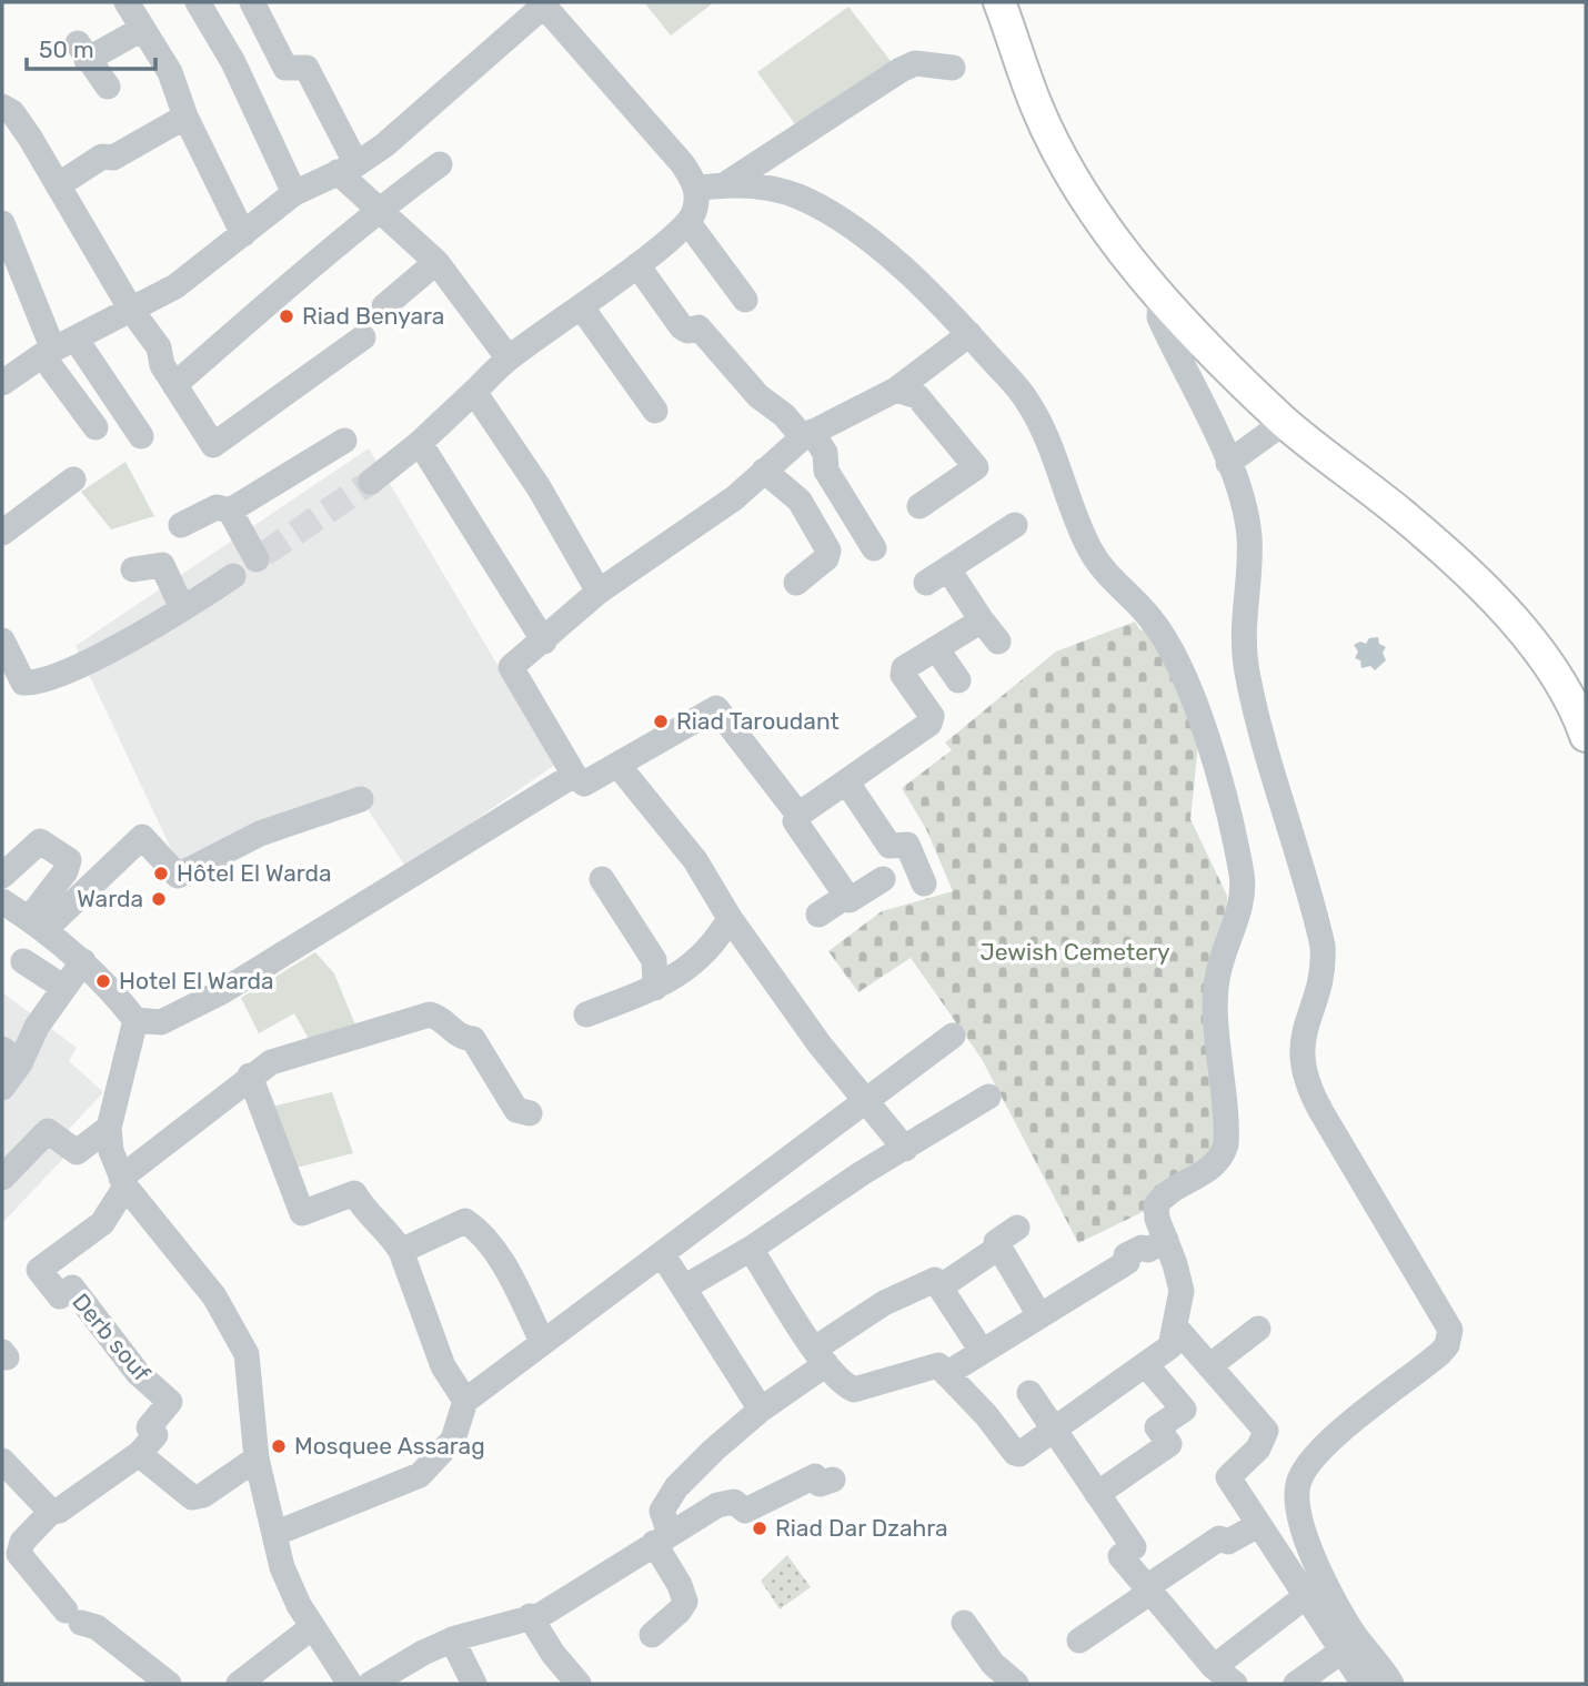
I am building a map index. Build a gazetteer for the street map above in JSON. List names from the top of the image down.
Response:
{
  "streets": {
    "street": ["Derb souf"]
  },
  "parks": ["Jewish Cemetery"],
  "places": [
    "Riad Benyara",
    "Riad Taroudant",
    "Hôtel El Warda",
    "Warda",
    "Hotel El Warda",
    "Mosquee Assarag",
    "Riad Dar Dzahra"
  ],
  "scale_bar": "50 m"
}
